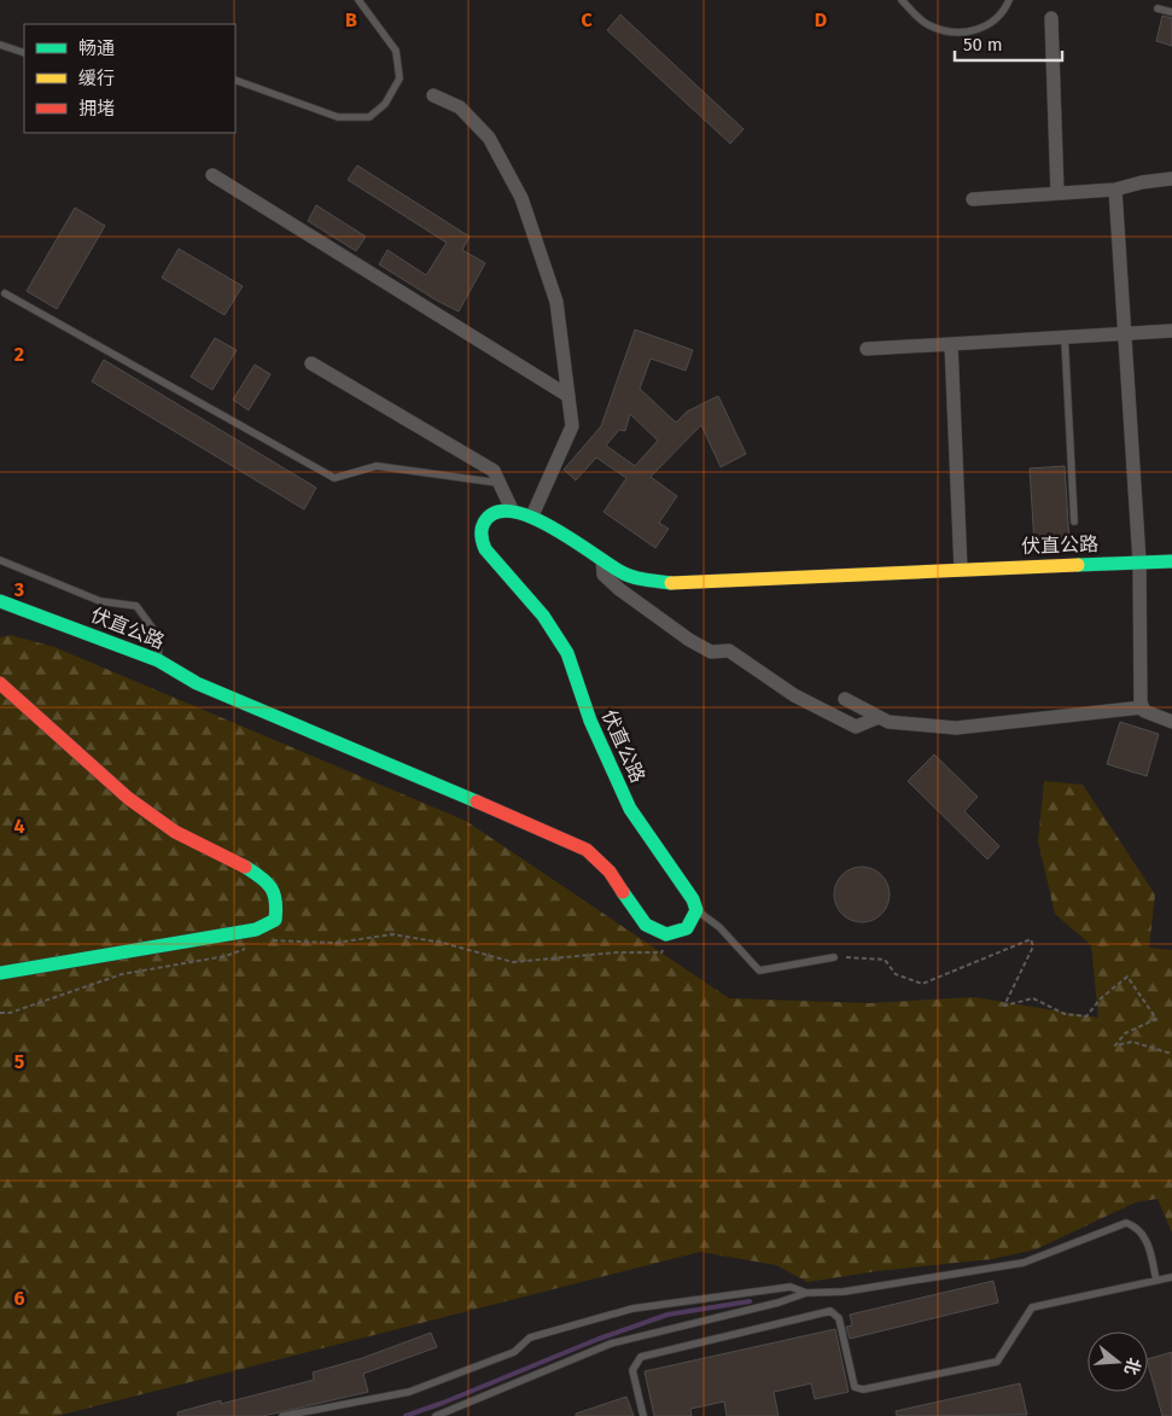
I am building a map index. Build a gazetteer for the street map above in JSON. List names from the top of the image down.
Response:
{
  "streets": {
    "main road": ["伏直公路"]
  },
  "legend": ["畅通", "缓行", "拥堵"],
  "scale_bar": "50 m",
  "north": "right",
  "grid": {
    "columns": ["B", "C", "D"],
    "rows": [
      "2",
      "3",
      "4",
      "5",
      "6"
    ]
  }
}
